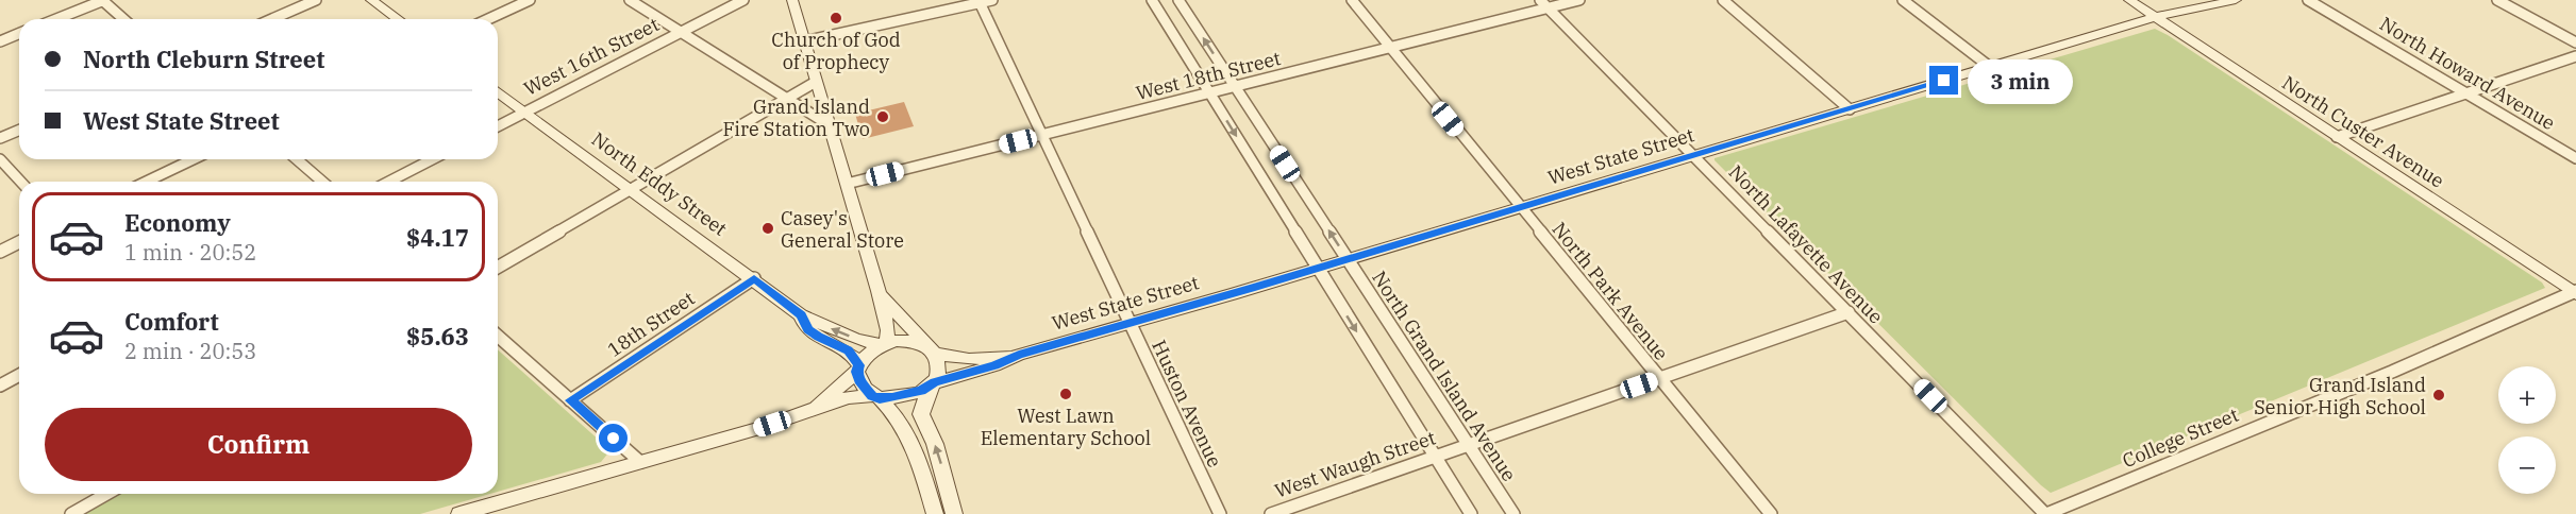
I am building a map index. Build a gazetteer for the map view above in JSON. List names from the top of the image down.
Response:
{
  "streets": {
    "street": [
      "West 16th Street",
      "North Howard Avenue",
      "West 18th Street",
      "North Custer Avenue",
      "West State Street",
      "North Eddy Street",
      "North Lafayette Avenue",
      "North Park Avenue",
      "18th Street",
      "North Grand Island Avenue",
      "Huston Avenue",
      "College Street",
      "West Waugh Street"
    ]
  },
  "crossings": [
    ["West 16th Street", "North Eddy Street"],
    ["West 18th Street", "North Lafayette Avenue"],
    ["West 18th Street", "North Park Avenue"],
    ["West 18th Street", "North Grand Island Avenue"],
    ["West 18th Street", "Huston Avenue"],
    ["North Custer Avenue", "West State Street"],
    ["North Custer Avenue", "College Street"],
    ["West State Street", "North Eddy Street"],
    ["West State Street", "North Lafayette Avenue"],
    ["West State Street", "North Park Avenue"],
    ["West State Street", "North Grand Island Avenue"],
    ["West State Street", "Huston Avenue"],
    ["North Eddy Street", "18th Street"],
    ["North Lafayette Avenue", "College Street"],
    ["North Lafayette Avenue", "West Waugh Street"],
    ["North Park Avenue", "West Waugh Street"],
    ["North Grand Island Avenue", "West Waugh Street"]
  ],
  "places": [
    "Church of God of Prophecy",
    "Grand Island Fire Station Two",
    "Casey's General Store",
    "West Lawn Elementary School",
    "Grand Island Senior High School"
  ],
  "page": {
    "banner": ["North Cleburn Street", "West State Street"],
    "bubble": "3 min",
    "list": [
      {
        "name": "Economy",
        "note": "1 min · 20:52",
        "value": "$4.17"
      },
      {
        "name": "Comfort",
        "note": "2 min · 20:53",
        "value": "$5.63"
      }
    ],
    "map_buttons": ["+", "−"],
    "buttons": "Confirm"
  }
}
